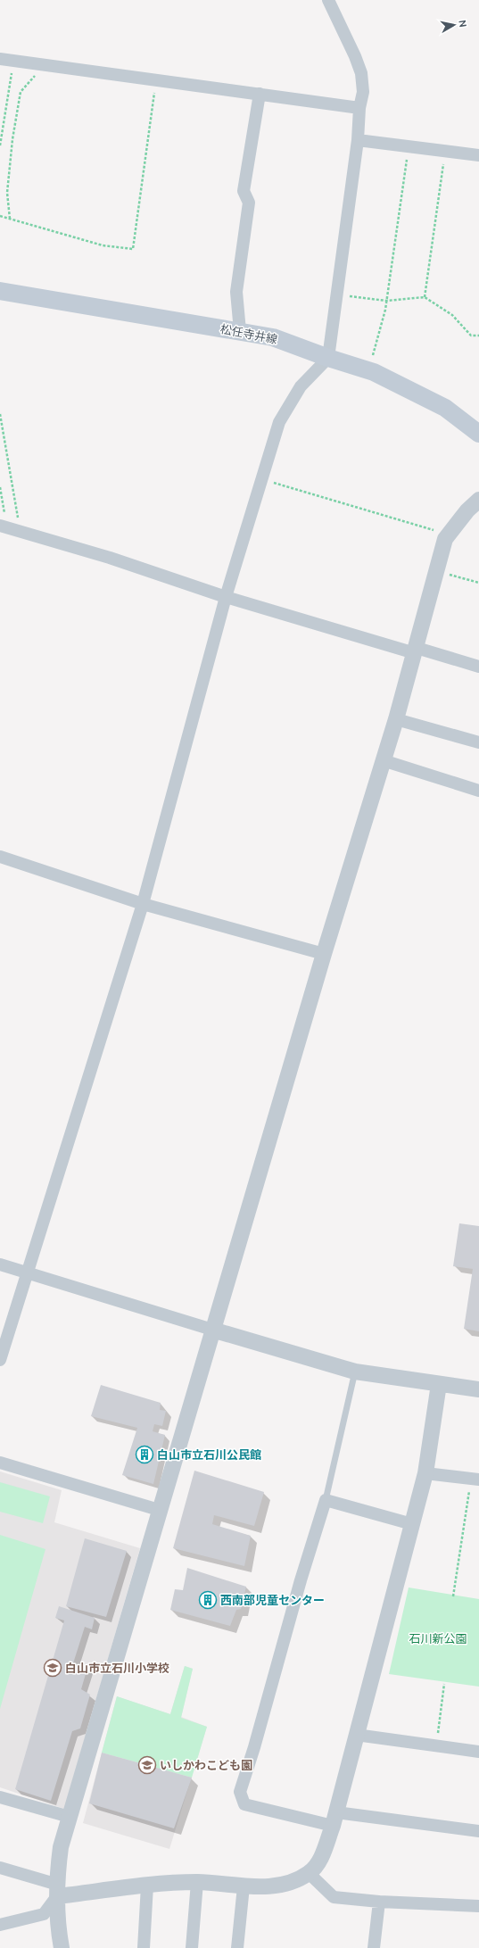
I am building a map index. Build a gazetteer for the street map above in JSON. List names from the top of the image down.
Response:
{
  "streets": {
    "main road": ["松任寺井線"]
  },
  "parks": ["石川新公園"],
  "places": {
    "building": ["白山市立石川公民館", "西南部児童センター"],
    "school or university": ["白山市立石川小学校", "いしかわこども園"]
  },
  "north": "right"
}
